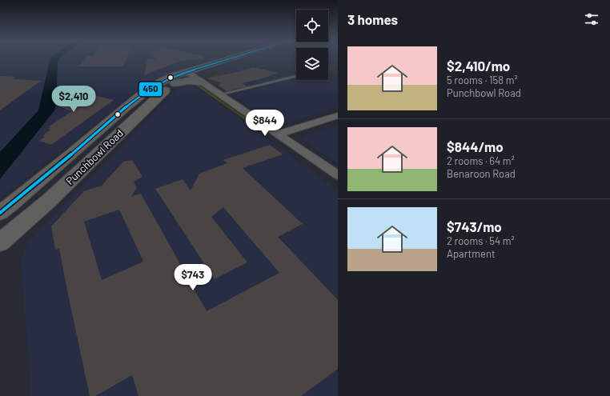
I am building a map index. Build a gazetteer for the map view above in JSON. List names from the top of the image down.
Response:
{
  "streets": {
    "main road": ["Punchbowl Road"]
  },
  "lines": ["transit line 450"],
  "page": {
    "heading": "3 homes",
    "list": [
      {
        "name": "$2,410/mo",
        "note": "5 rooms · 158 m² · Punchbowl Road"
      },
      {
        "name": "$844/mo",
        "note": "2 rooms · 64 m² · Benaroon Road"
      },
      {
        "name": "$743/mo",
        "note": "2 rooms · 54 m² · Apartment"
      }
    ],
    "price": ["$2,410", "$844", "$743"]
  }
}
